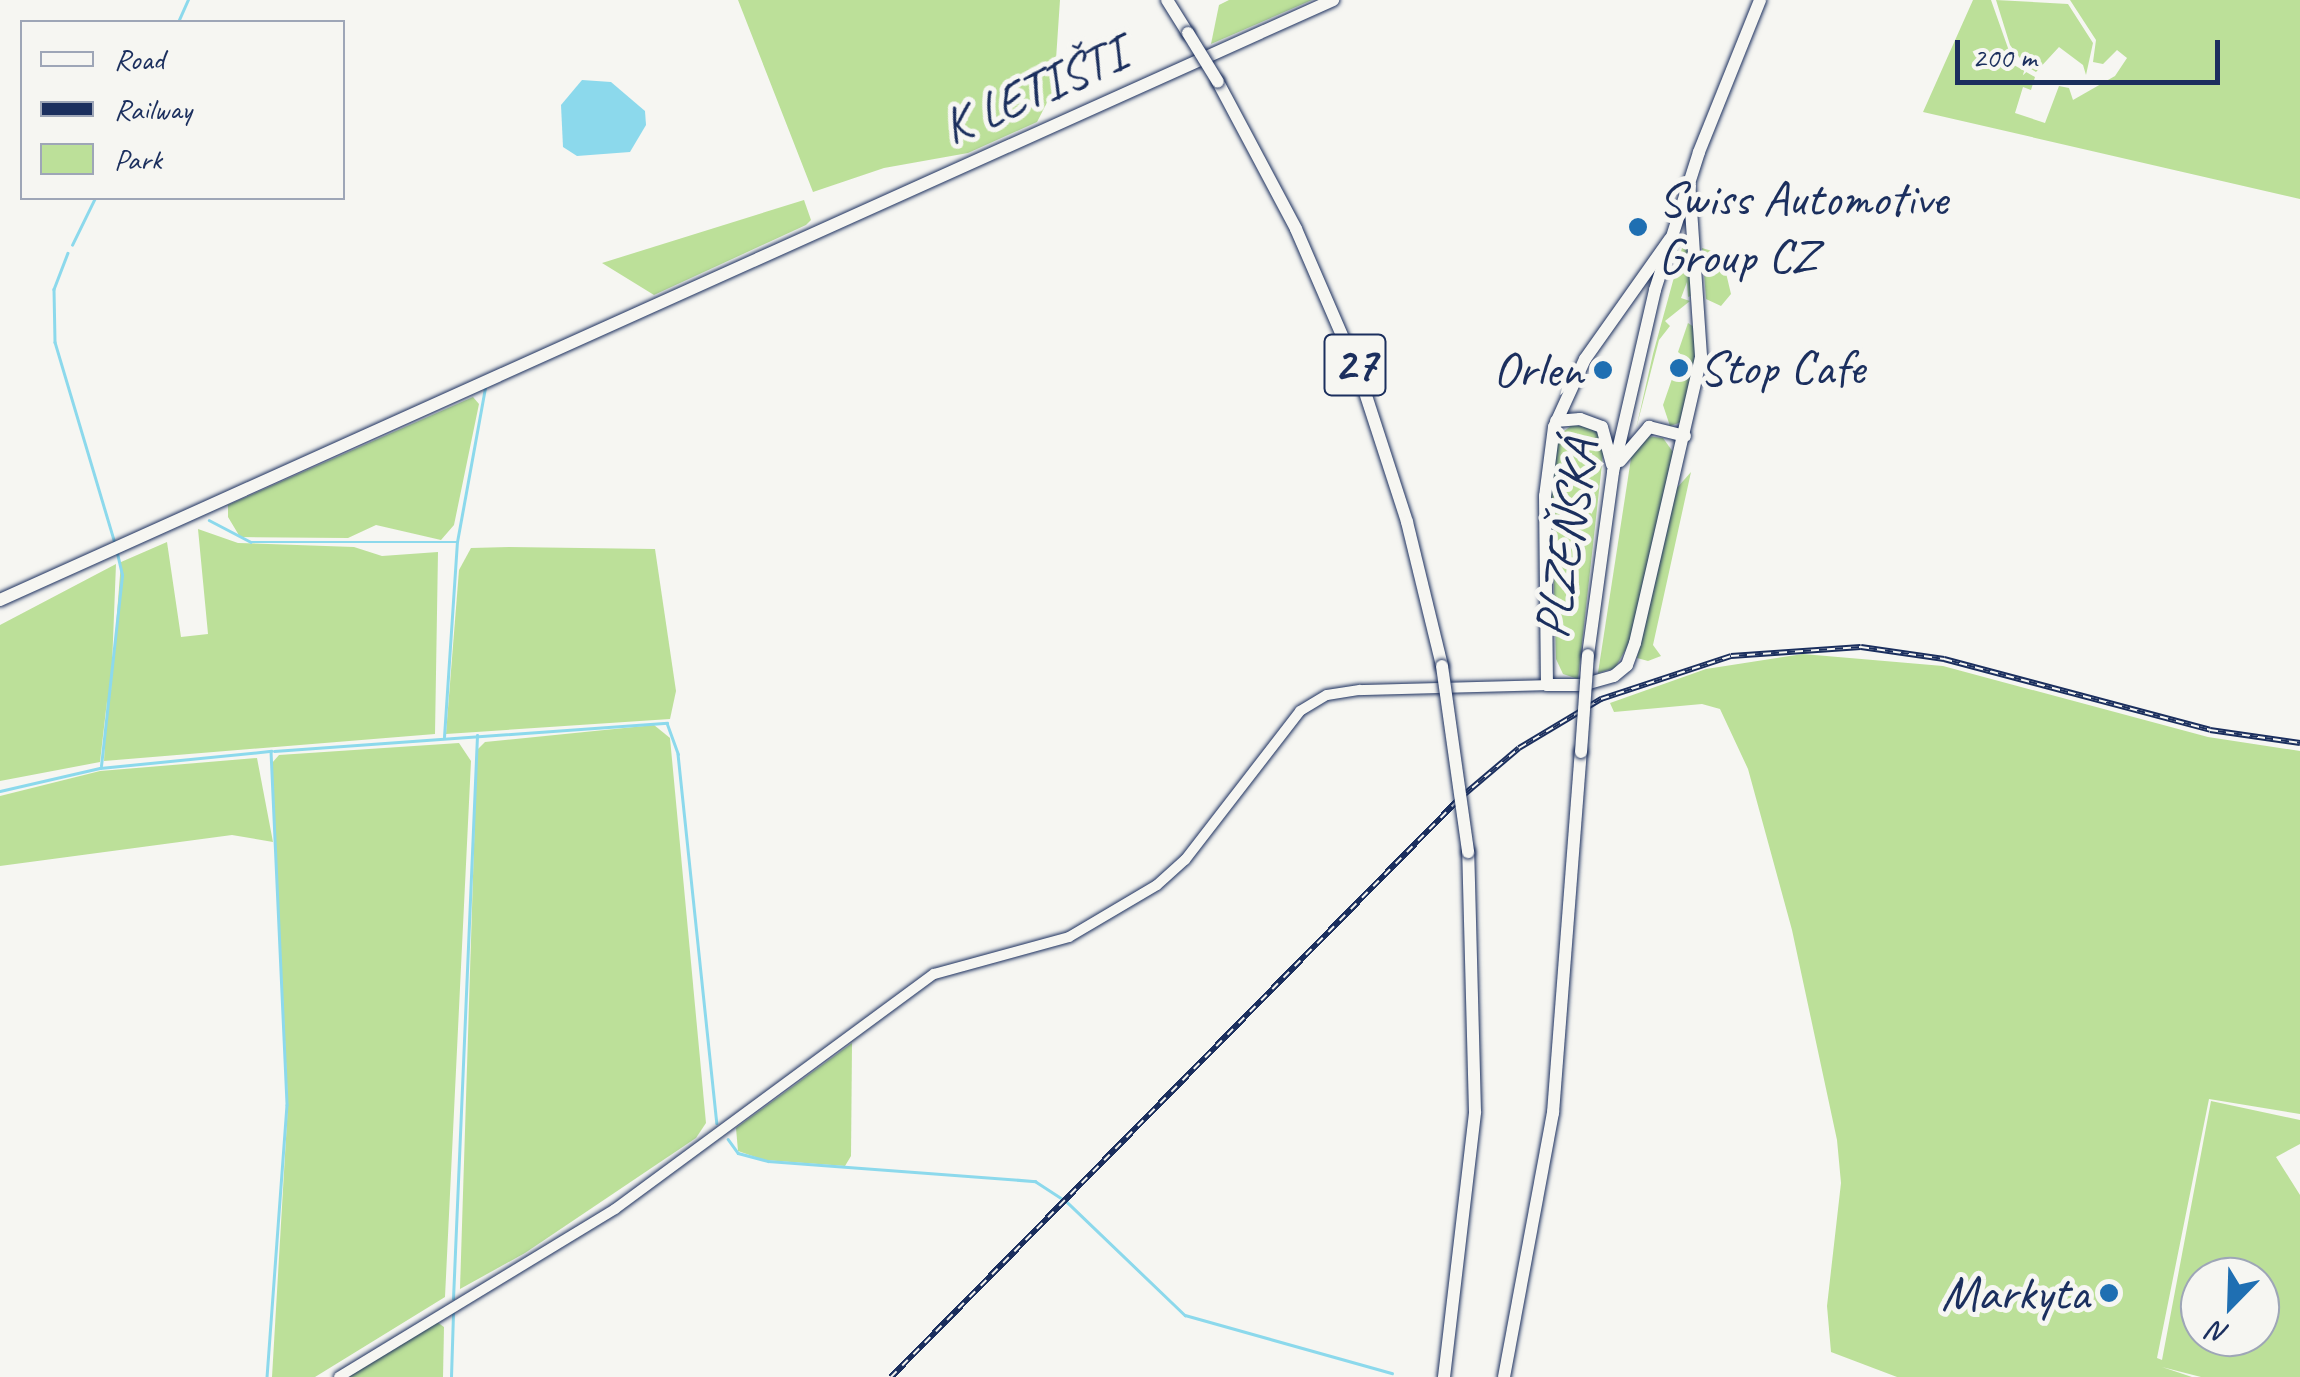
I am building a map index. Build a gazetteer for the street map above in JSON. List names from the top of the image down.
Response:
{
  "streets": {
    "main road": ["K LETIŠTI", "27", "PLZEŇSKÁ"]
  },
  "places": [
    "Swiss Automotive Group CZ",
    "Stop Cafe",
    "Orlen",
    "Markyta"
  ],
  "legend": ["Road", "Railway", "Park"],
  "scale_bar": "200 m",
  "north": "bottom left"
}
